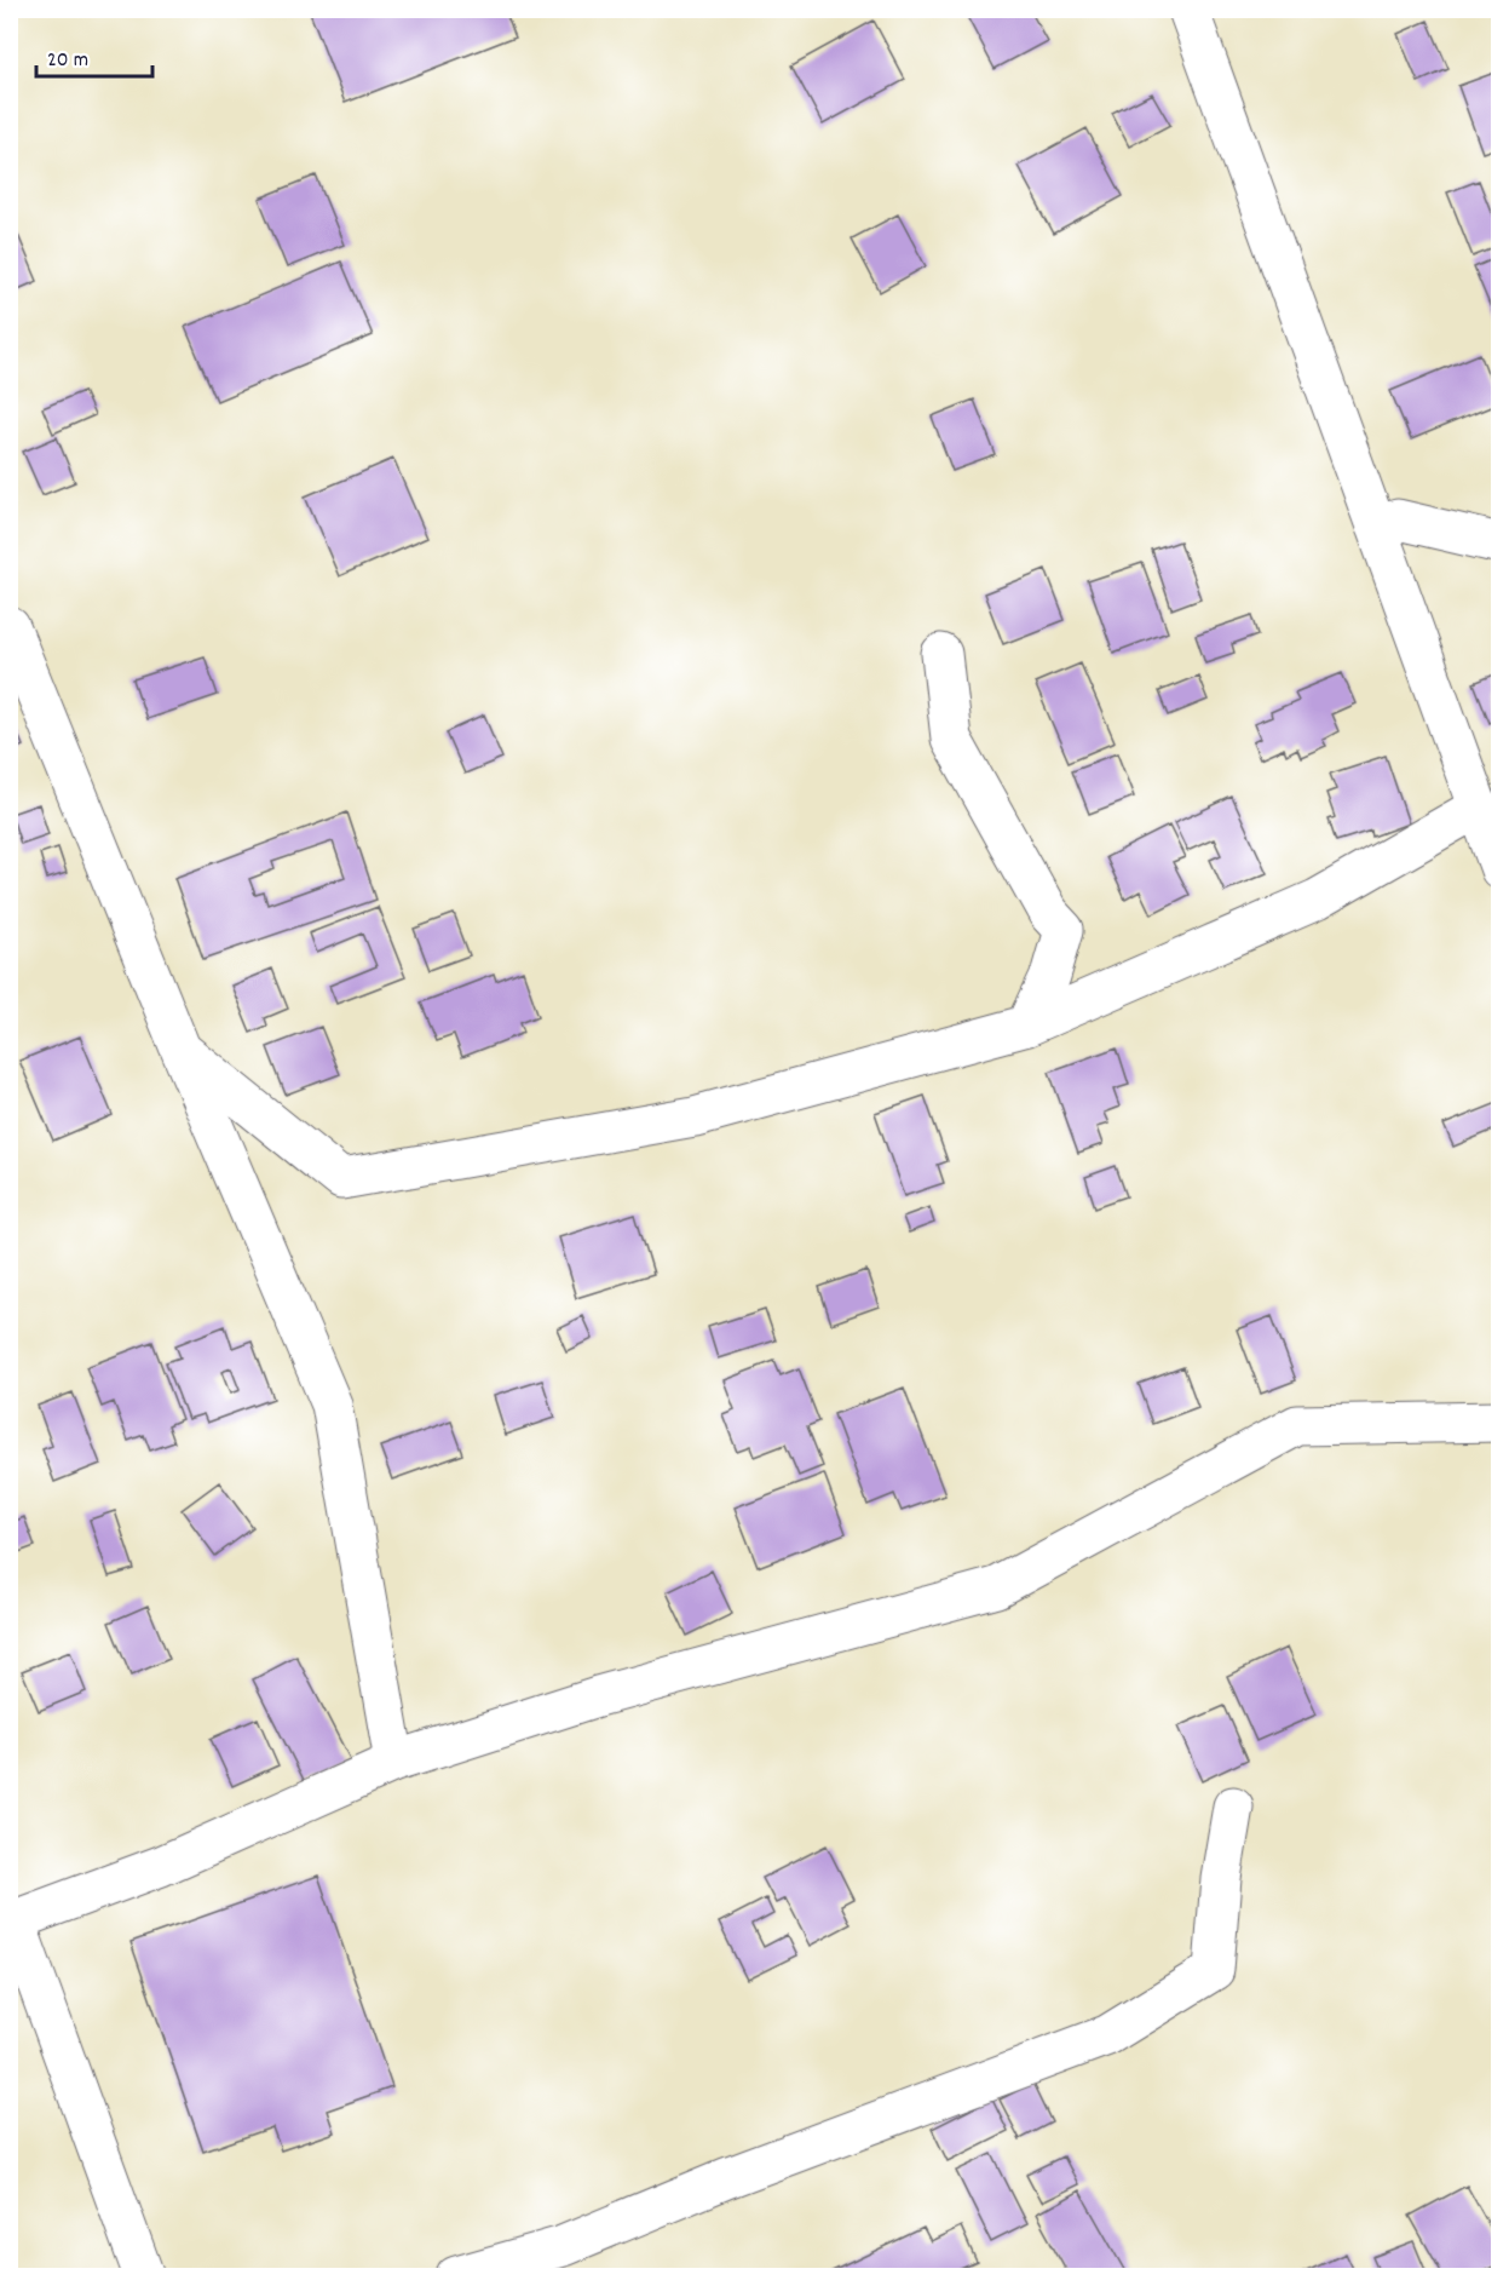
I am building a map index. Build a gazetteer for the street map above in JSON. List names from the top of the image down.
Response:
{
  "scale_bar": "20 m"
}
